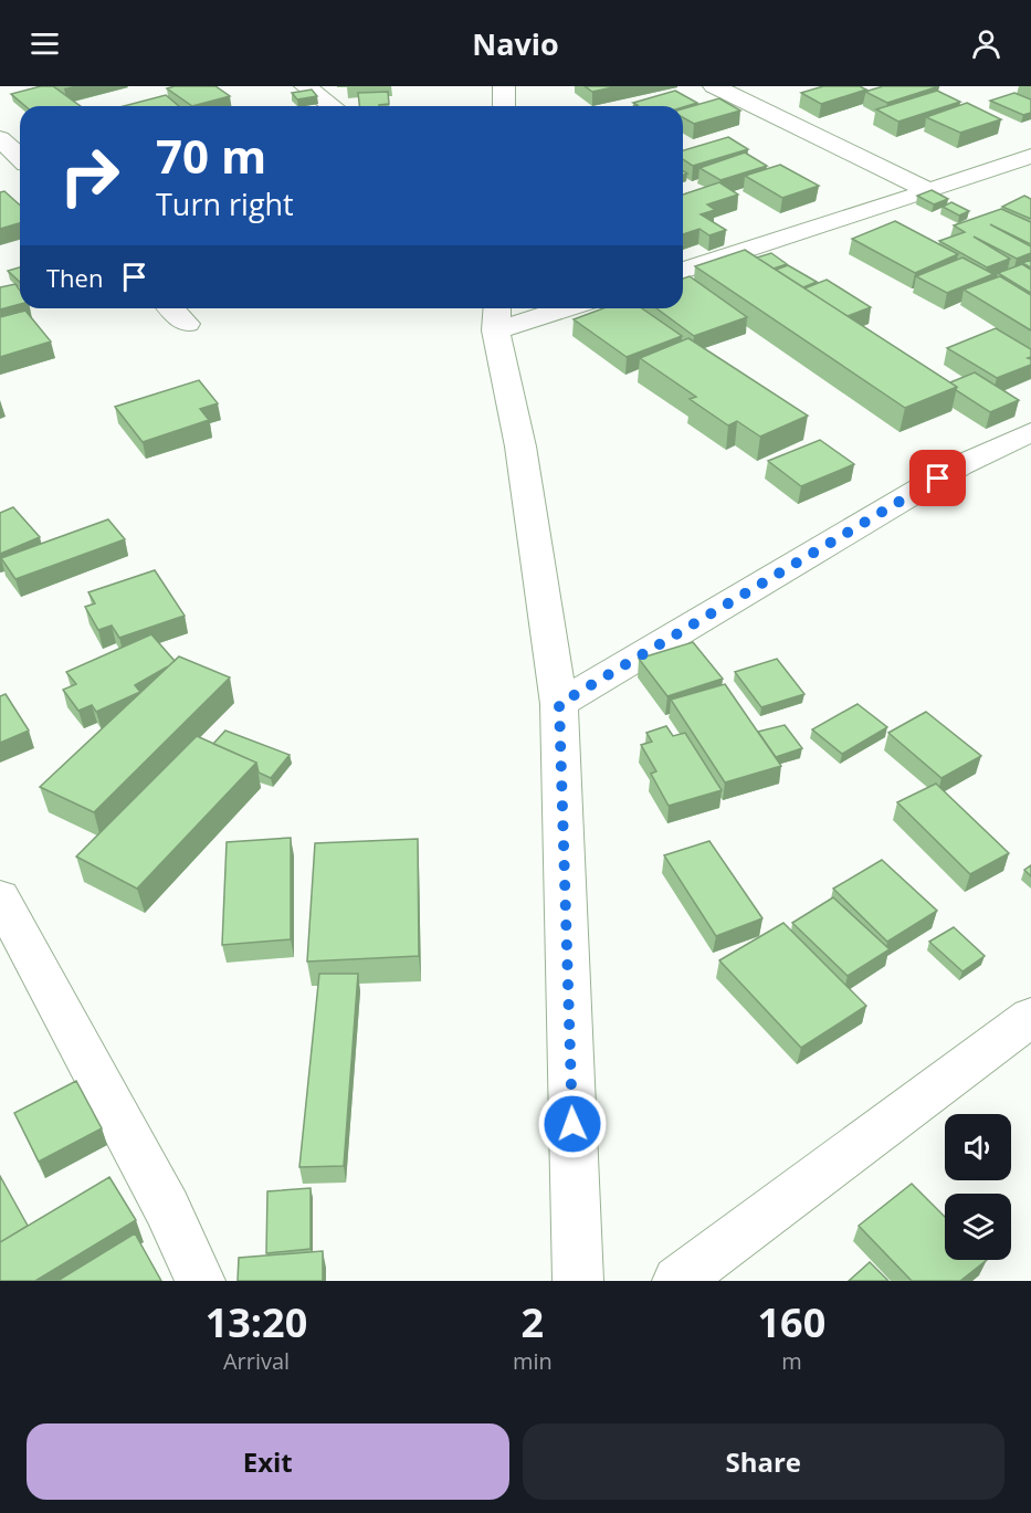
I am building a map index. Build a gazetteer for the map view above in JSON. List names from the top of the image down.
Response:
{
  "page": {
    "header": "Navio",
    "turn": ["70 m", "Turn right"],
    "then": "Then",
    "eta": [
      "13:20",
      "Arrival",
      "2",
      "min",
      "160",
      "m"
    ],
    "buttons": ["Exit", "Share"]
  }
}
